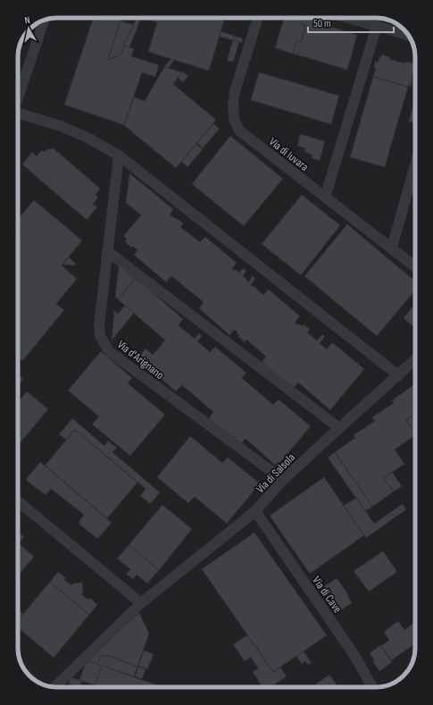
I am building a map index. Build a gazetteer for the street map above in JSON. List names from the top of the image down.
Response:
{
  "streets": {
    "street": [
      "Via di Iuvara",
      "Via d'Arignano",
      "Via di Salsola",
      "Via di Cave"
    ]
  },
  "crossings": [
    ["Via d'Arignano", "Via di Salsola"],
    ["Via di Salsola", "Via di Cave"]
  ],
  "scale_bar": "50 m",
  "north": "top"
}
